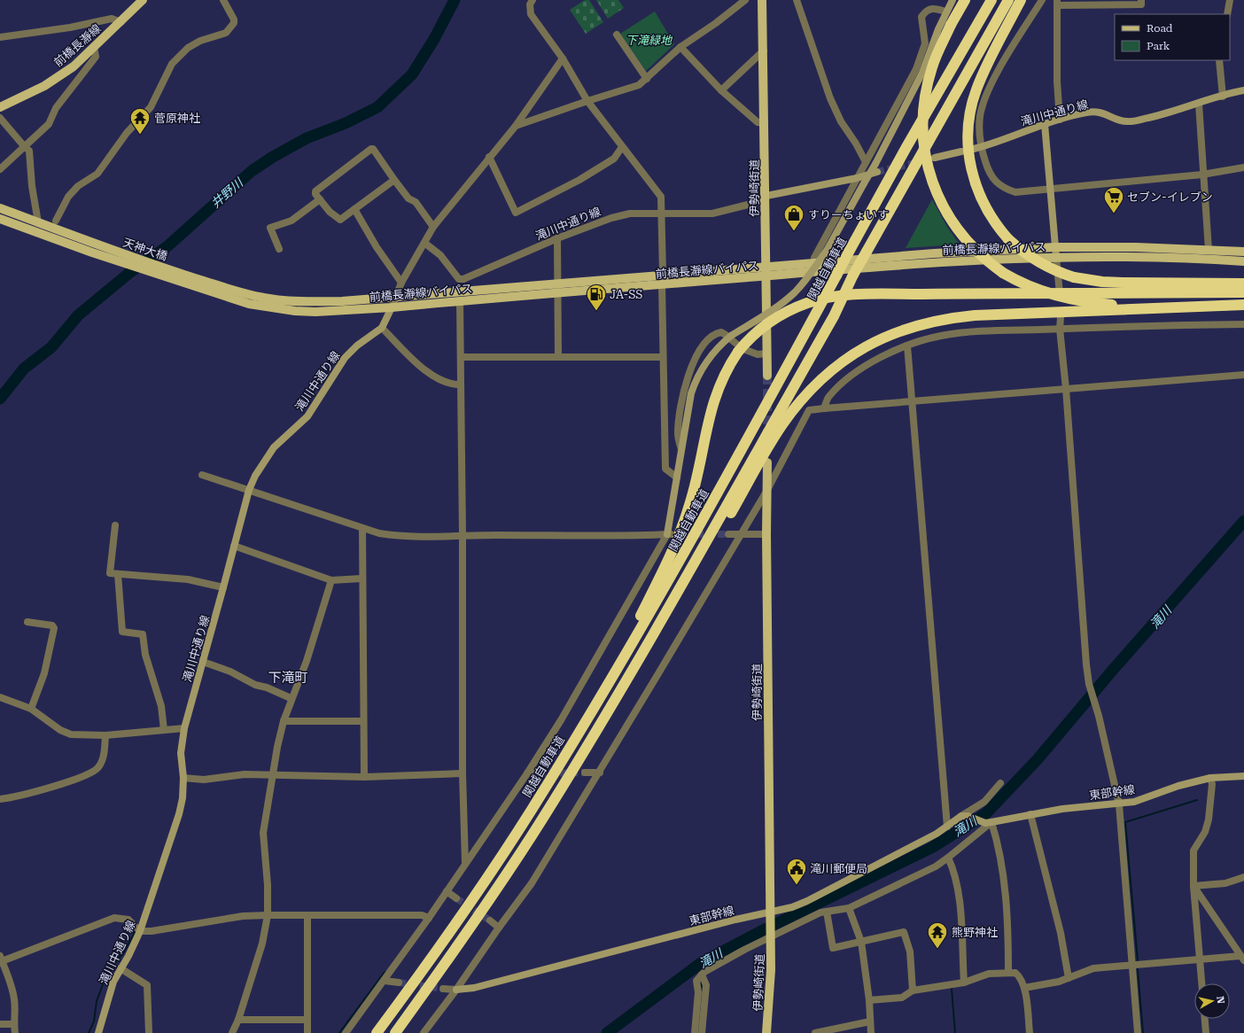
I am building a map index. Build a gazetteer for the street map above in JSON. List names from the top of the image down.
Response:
{
  "streets": {
    "highway": ["関越自動車道"],
    "main road": [
      "前橋長瀞線",
      "伊勢崎街道",
      "前橋長瀞線バイパス",
      "天神大橋"
    ],
    "street": ["滝川中通り線", "東部幹線"]
  },
  "crossings": [
    ["滝川中通り線", "伊勢崎街道"],
    ["滝川中通り線", "前橋長瀞線バイパス"],
    ["伊勢崎街道", "前橋長瀞線バイパス"],
    ["伊勢崎街道", "東部幹線"],
    ["前橋長瀞線バイパス", "天神大橋"]
  ],
  "districts": ["下滝町"],
  "water": ["井野川", "滝川"],
  "parks": ["下滝緑地"],
  "places": {
    "temple": ["菅原神社", "熊野神社"],
    "supermarket": ["セブン-イレブン"],
    "shop": ["すりーちょいす"],
    "fuel station": ["JA-SS"],
    "public building": ["滝川郵便局"]
  },
  "legend": ["Road", "Park"],
  "north": "right"
}
